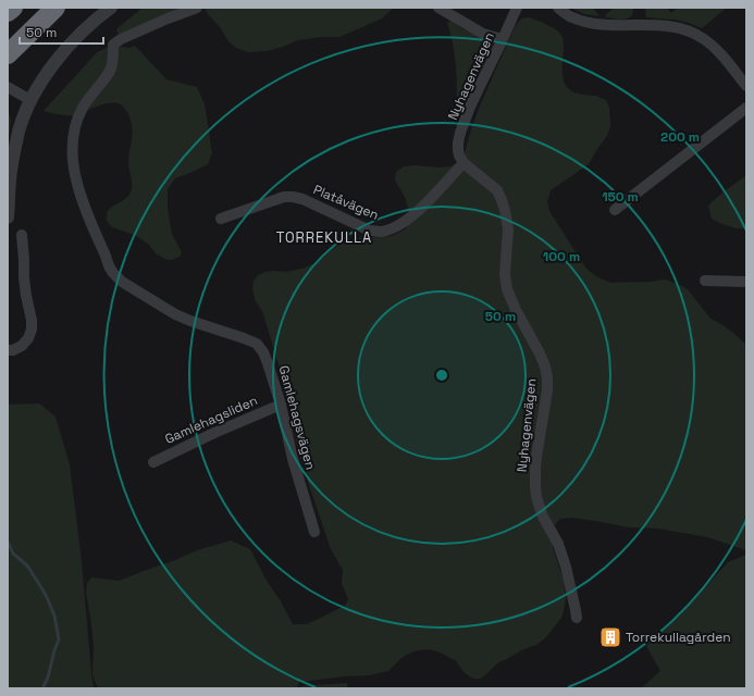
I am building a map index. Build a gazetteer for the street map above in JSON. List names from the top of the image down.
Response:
{
  "streets": {
    "street": [
      "Nyhagenvägen",
      "Platåvägen",
      "Gamlehagsvägen",
      "Gamlehagsliden"
    ]
  },
  "crossings": [
    ["Nyhagenvägen", "Platåvägen"],
    ["Gamlehagsvägen", "Gamlehagsliden"]
  ],
  "districts": ["TORREKULLA"],
  "places": {
    "building": ["Torrekullagården"]
  },
  "scale_bar": "50 m",
  "rings": [
    "200 m",
    "150 m",
    "100 m",
    "50 m"
  ]
}
